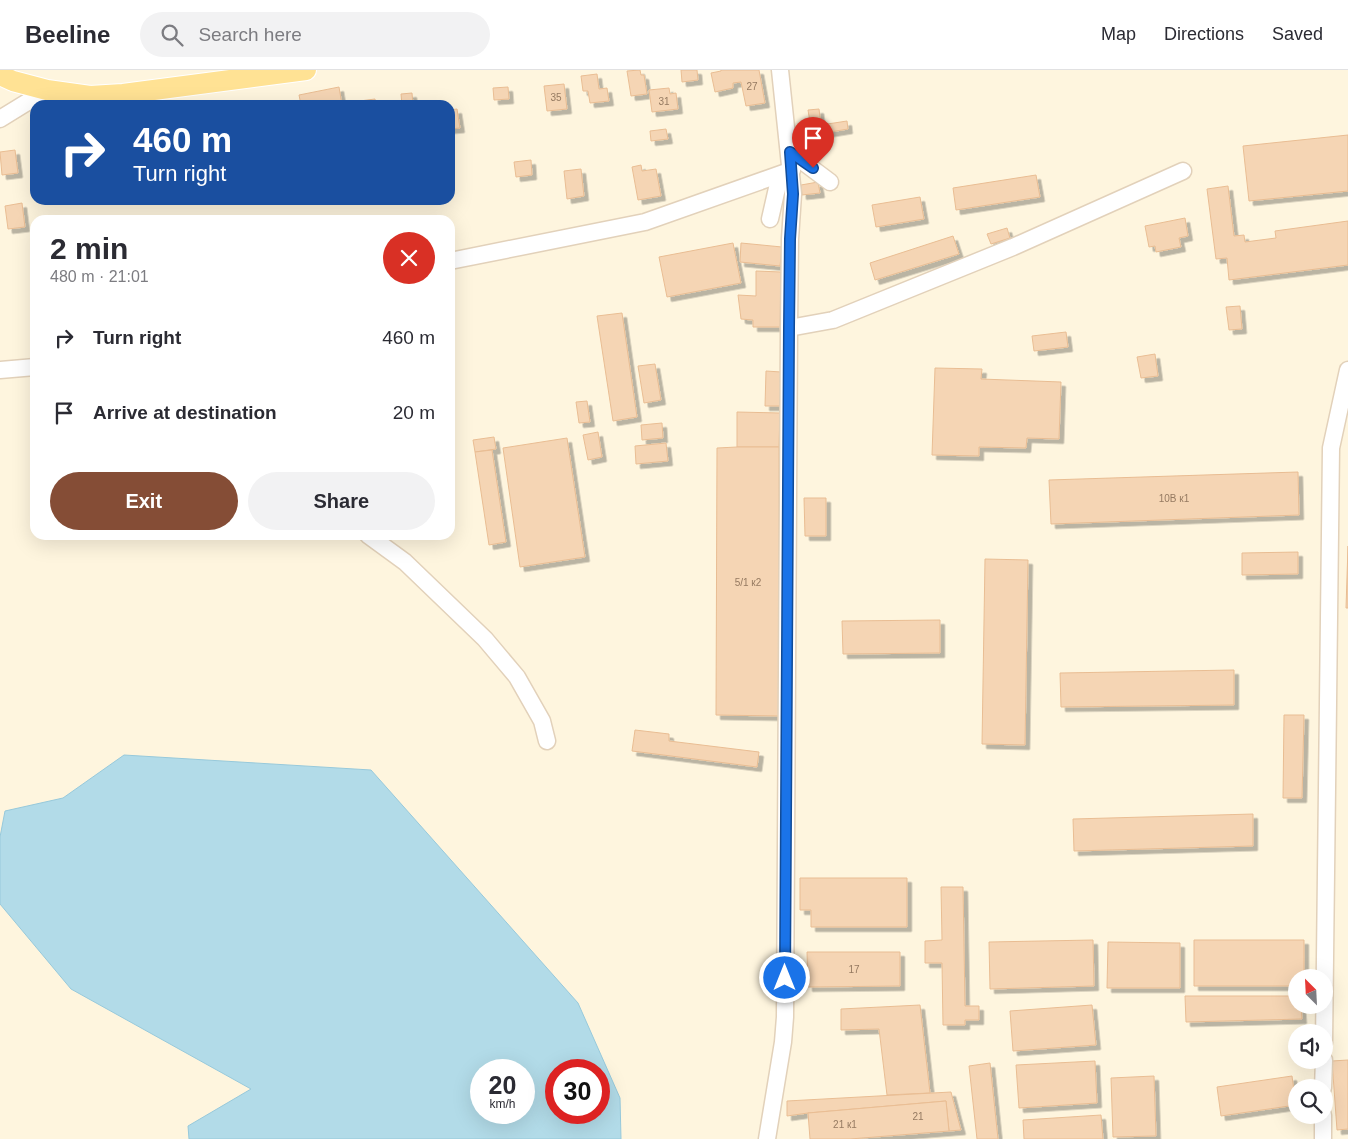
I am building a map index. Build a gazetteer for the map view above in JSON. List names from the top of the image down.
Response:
{
  "house_numbers": [
    "27",
    "35",
    "31",
    "10В к1",
    "5/1 к2",
    "17",
    "21",
    "21 к1"
  ],
  "north": "top left",
  "page": {
    "header": "Beeline",
    "search": "Search here",
    "nav": ["Map", "Directions", "Saved"],
    "turn": ["460 m", "Turn right"],
    "heading": ["2 min", "480 m · 21:01"],
    "list": [
      {
        "name": "Turn right",
        "value": "460 m"
      },
      {
        "name": "Arrive at destination",
        "value": "20 m"
      }
    ],
    "buttons": ["Exit", "Share"],
    "speed": "20 km/h",
    "limit": "30"
  }
}
